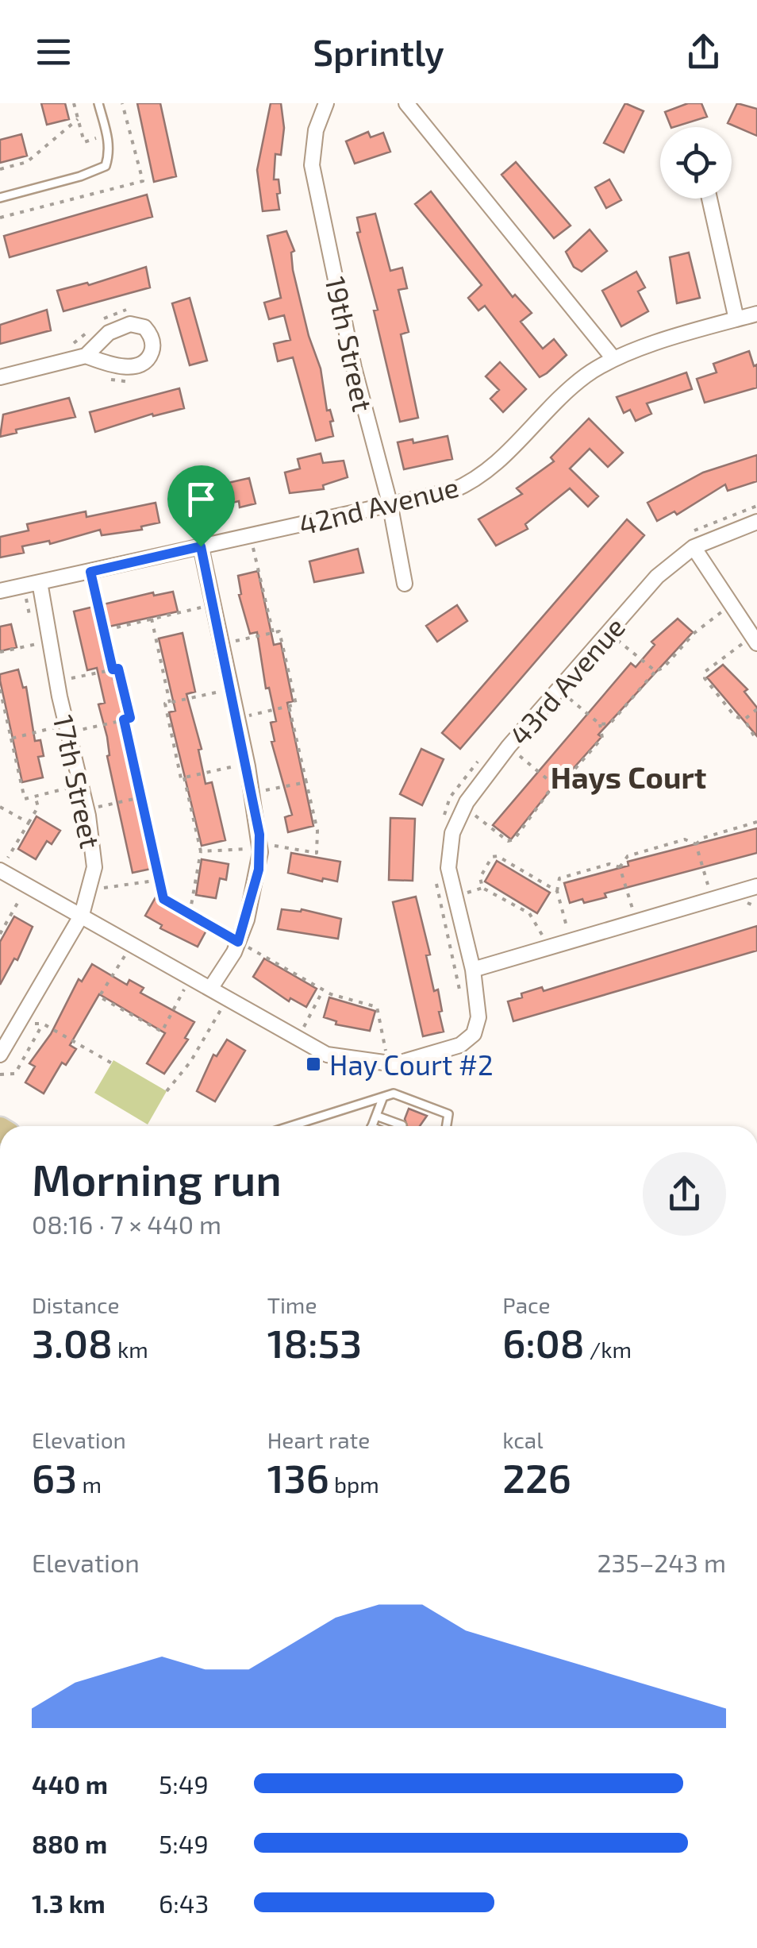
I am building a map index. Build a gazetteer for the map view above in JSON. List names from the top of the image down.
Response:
{
  "streets": {
    "street": [
      "19th Street",
      "42nd Avenue",
      "43rd Avenue",
      "17th Street"
    ]
  },
  "crossings": [
    ["19th Street", "42nd Avenue"],
    ["42nd Avenue", "17th Street"]
  ],
  "districts": ["Hays Court"],
  "places": {
    "transit": ["Hay Court #2"]
  },
  "page": {
    "header": "Sprintly",
    "heading": ["Morning run", "08:16 · 7 × 440 m"],
    "stats": [
      ["Distance", "3.08 km"],
      ["Time", "18:53"],
      ["Pace", "6:08 /km"],
      ["Elevation", "63 m"],
      ["Heart rate", "136 bpm"],
      ["kcal", "226"]
    ],
    "chart": ["Elevation", "235–243 m"],
    "list": [
      {
        "name": "440 m",
        "note": "5:49"
      },
      {
        "name": "880 m",
        "note": "5:49"
      },
      {
        "name": "1.3 km",
        "note": "6:43"
      }
    ]
  }
}
